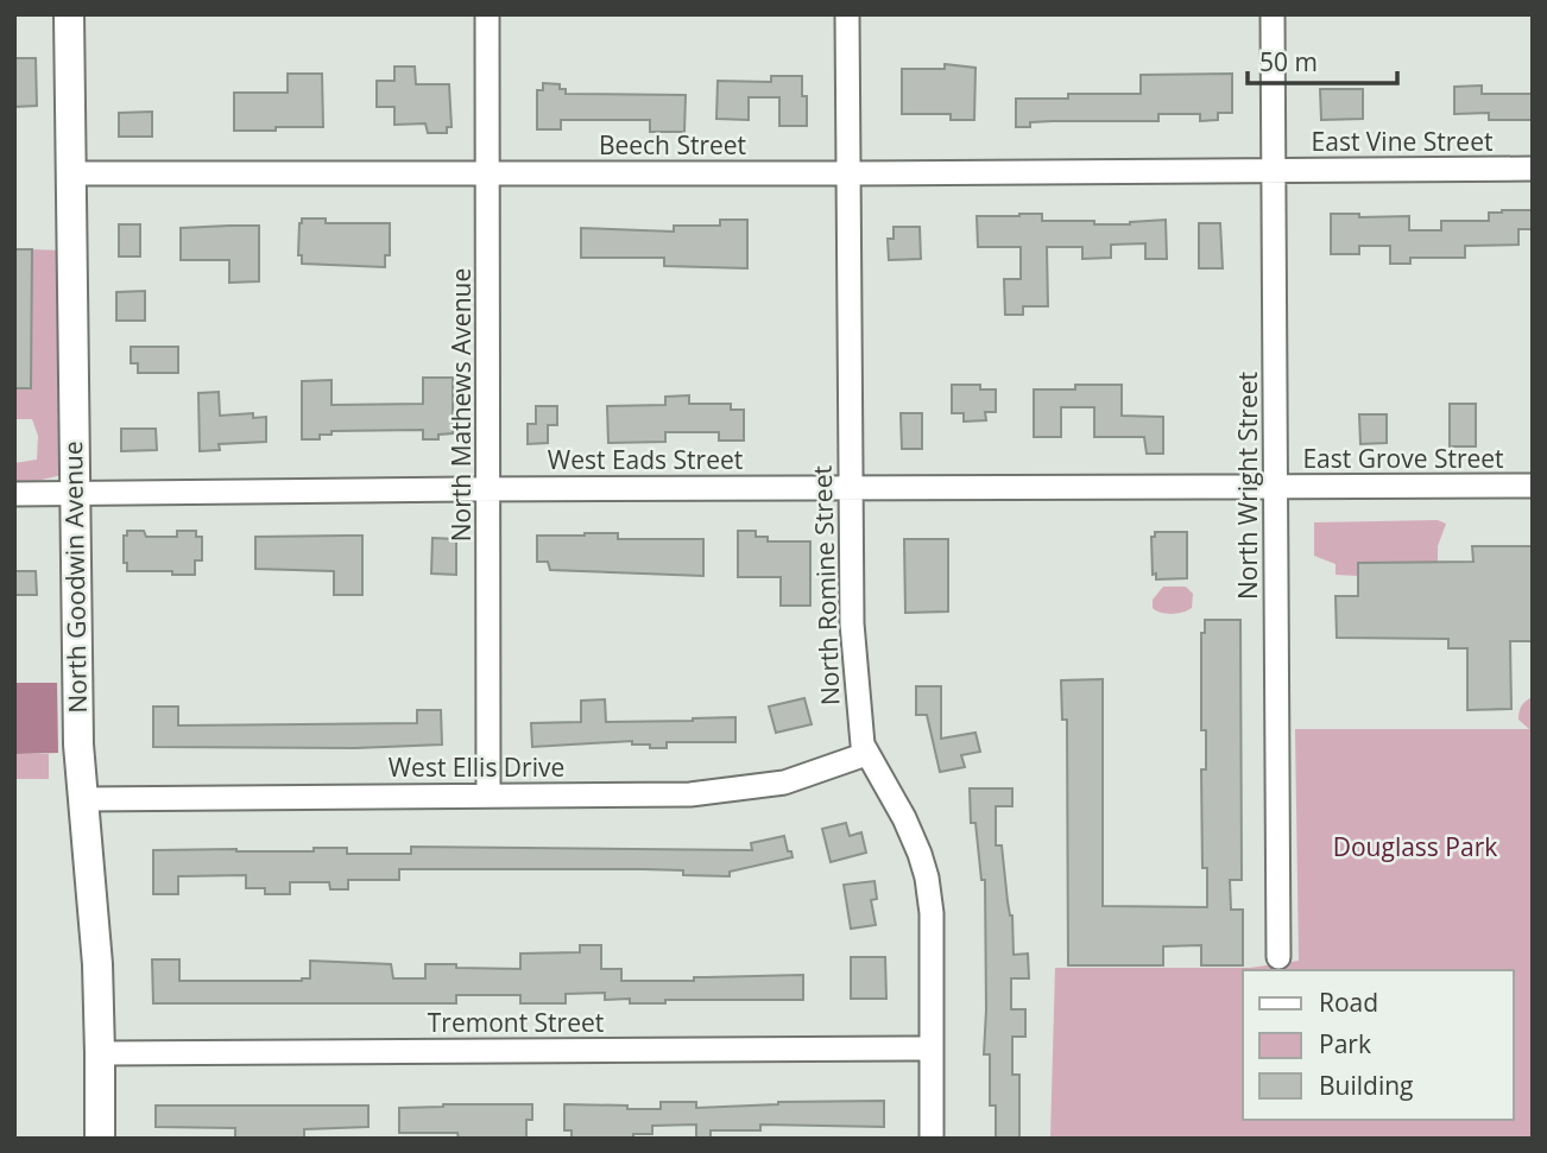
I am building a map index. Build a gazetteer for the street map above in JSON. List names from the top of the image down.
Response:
{
  "streets": {
    "street": [
      "East Vine Street",
      "Beech Street",
      "North Mathews Avenue",
      "East Grove Street",
      "West Eads Street",
      "North Wright Street",
      "North Goodwin Avenue",
      "North Romine Street",
      "West Ellis Drive",
      "Tremont Street"
    ]
  },
  "crossings": [
    ["East Vine Street", "Beech Street"],
    ["East Vine Street", "North Wright Street"],
    ["Beech Street", "North Mathews Avenue"],
    ["Beech Street", "North Wright Street"],
    ["Beech Street", "North Goodwin Avenue"],
    ["Beech Street", "North Romine Street"],
    ["North Mathews Avenue", "West Eads Street"],
    ["North Mathews Avenue", "West Ellis Drive"],
    ["East Grove Street", "West Eads Street"],
    ["East Grove Street", "North Wright Street"],
    ["West Eads Street", "North Wright Street"],
    ["West Eads Street", "North Goodwin Avenue"],
    ["West Eads Street", "North Romine Street"],
    ["North Goodwin Avenue", "West Ellis Drive"],
    ["North Goodwin Avenue", "Tremont Street"],
    ["North Romine Street", "West Ellis Drive"],
    ["North Romine Street", "Tremont Street"]
  ],
  "parks": ["Douglass Park"],
  "legend": ["Road", "Park", "Building"],
  "scale_bar": "50 m"
}
